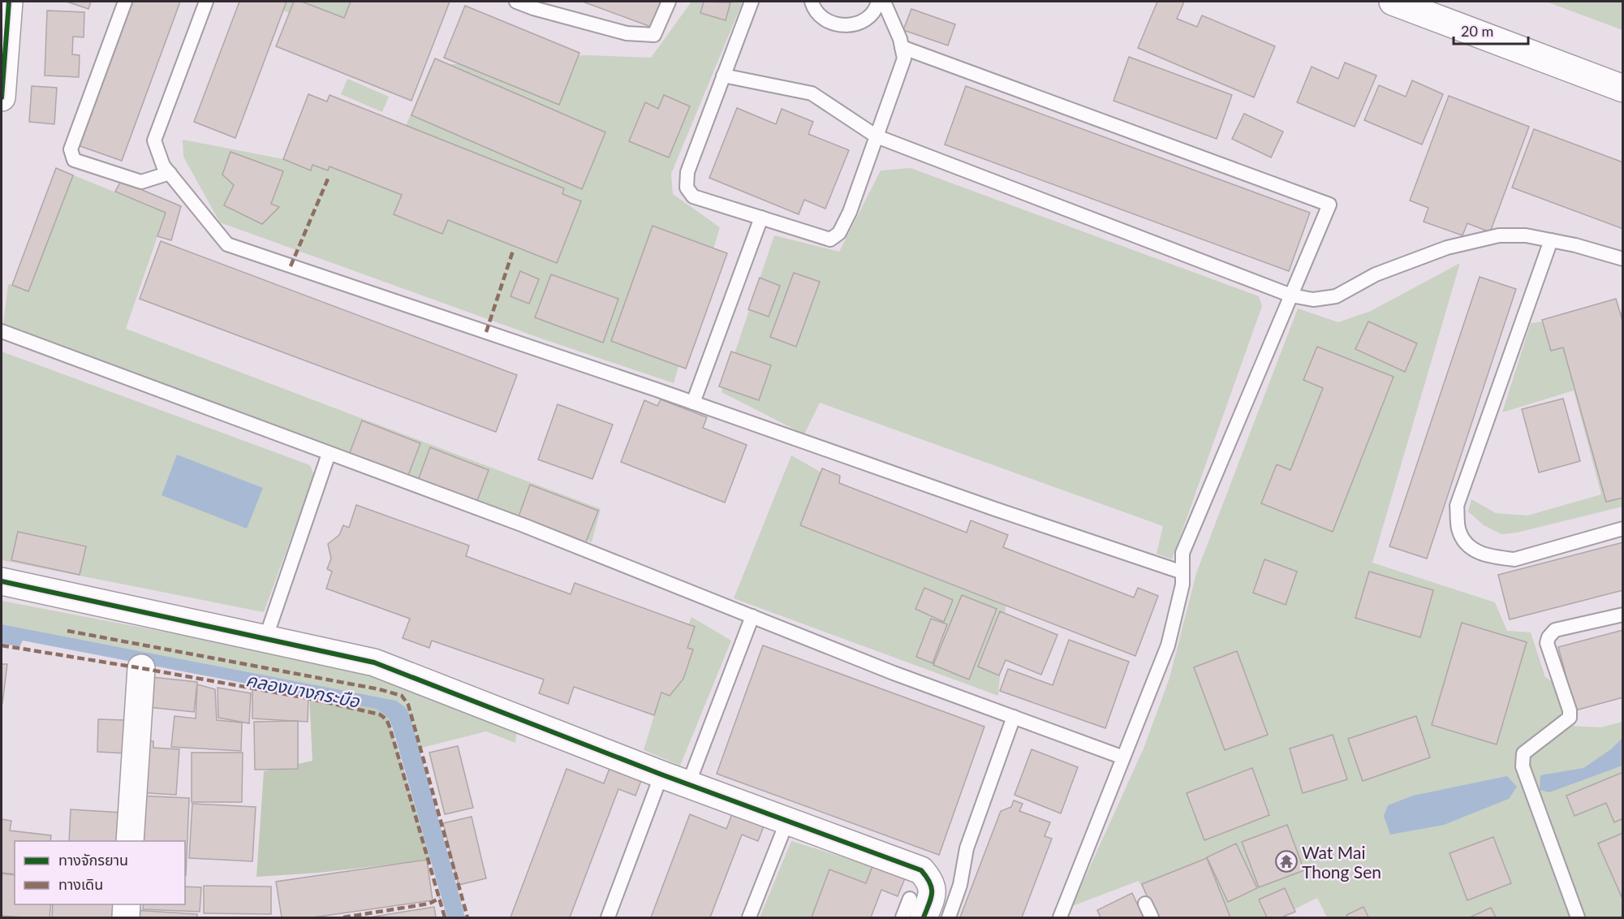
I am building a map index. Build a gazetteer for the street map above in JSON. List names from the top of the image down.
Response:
{
  "water": ["คลองบางกระบือ"],
  "places": {
    "temple": ["Wat Mai Thong Sen"]
  },
  "legend": ["ทางจักรยาน", "ทางเดิน"],
  "scale_bar": "20 m"
}
